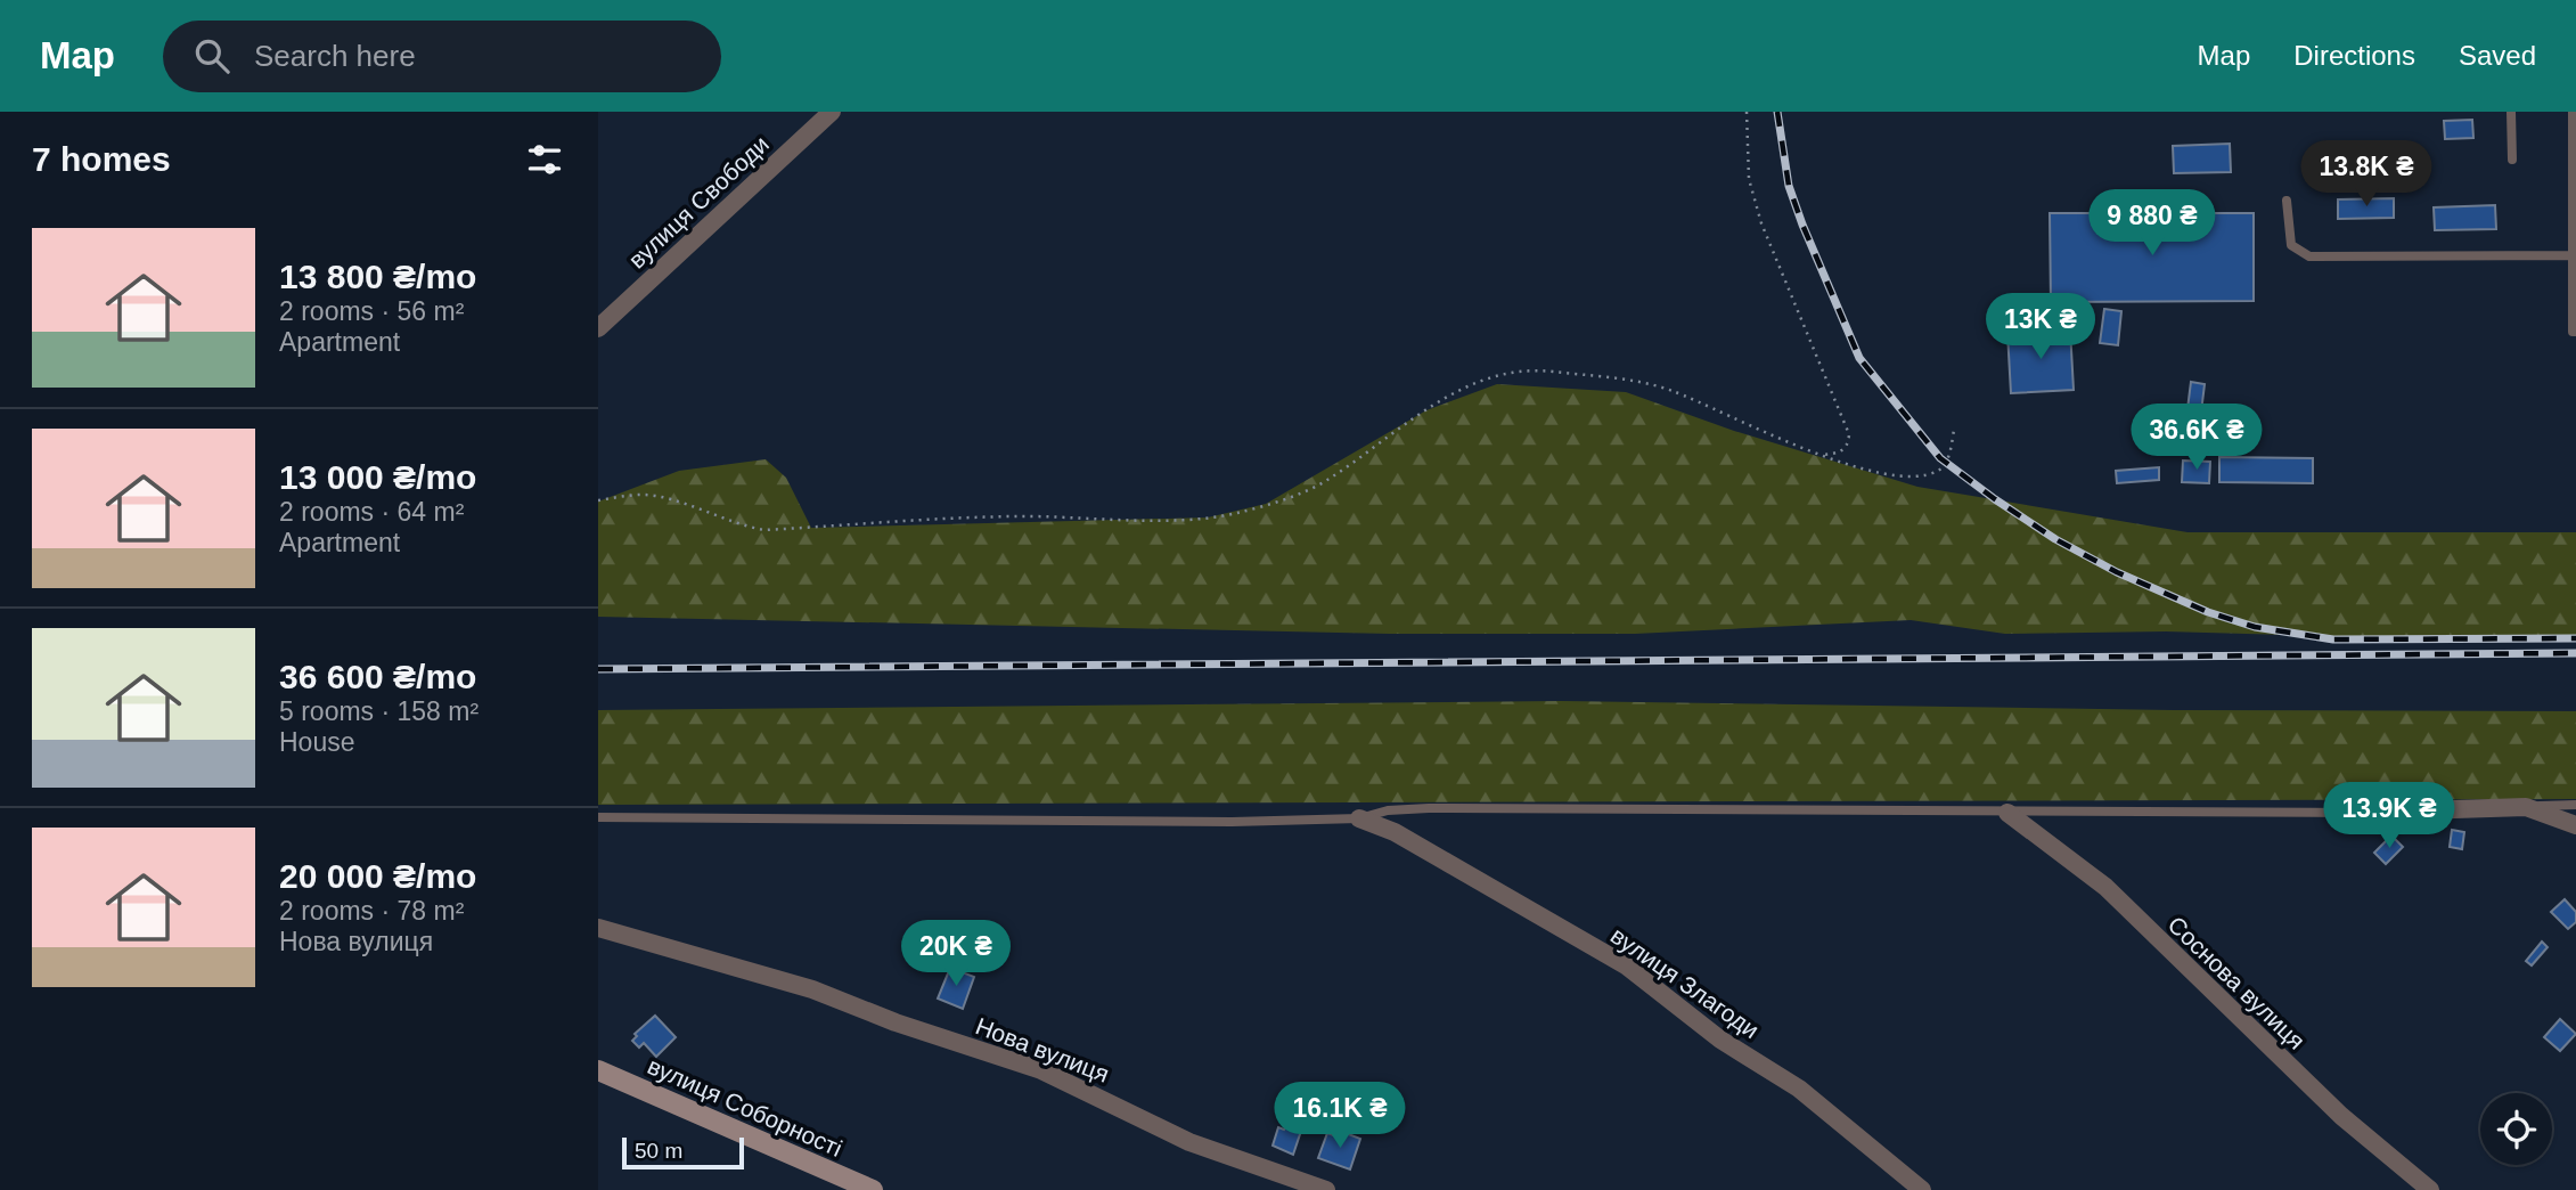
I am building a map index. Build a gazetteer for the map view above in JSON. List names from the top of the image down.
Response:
{
  "streets": {
    "street": [
      "вулиця Свободи",
      "вулиця Злагоди",
      "Соснова вулиця",
      "Нова вулиця",
      "вулиця Соборності"
    ]
  },
  "scale_bar": "50 m",
  "page": {
    "header": "Map",
    "search": "Search here",
    "nav": ["Map", "Directions", "Saved"],
    "heading": "7 homes",
    "price": [
      "13.8K ₴",
      "9 880 ₴",
      "13K ₴",
      "36.6K ₴",
      "13.9K ₴",
      "20K ₴",
      "16.1K ₴"
    ],
    "list": [
      {
        "name": "13 800 ₴/mo",
        "note": "2 rooms · 56 m² · Apartment"
      },
      {
        "name": "13 000 ₴/mo",
        "note": "2 rooms · 64 m² · Apartment"
      },
      {
        "name": "36 600 ₴/mo",
        "note": "5 rooms · 158 m² · House"
      },
      {
        "name": "20 000 ₴/mo",
        "note": "2 rooms · 78 m² · Нова вулиця"
      }
    ],
    "scale": "50 m"
  }
}
